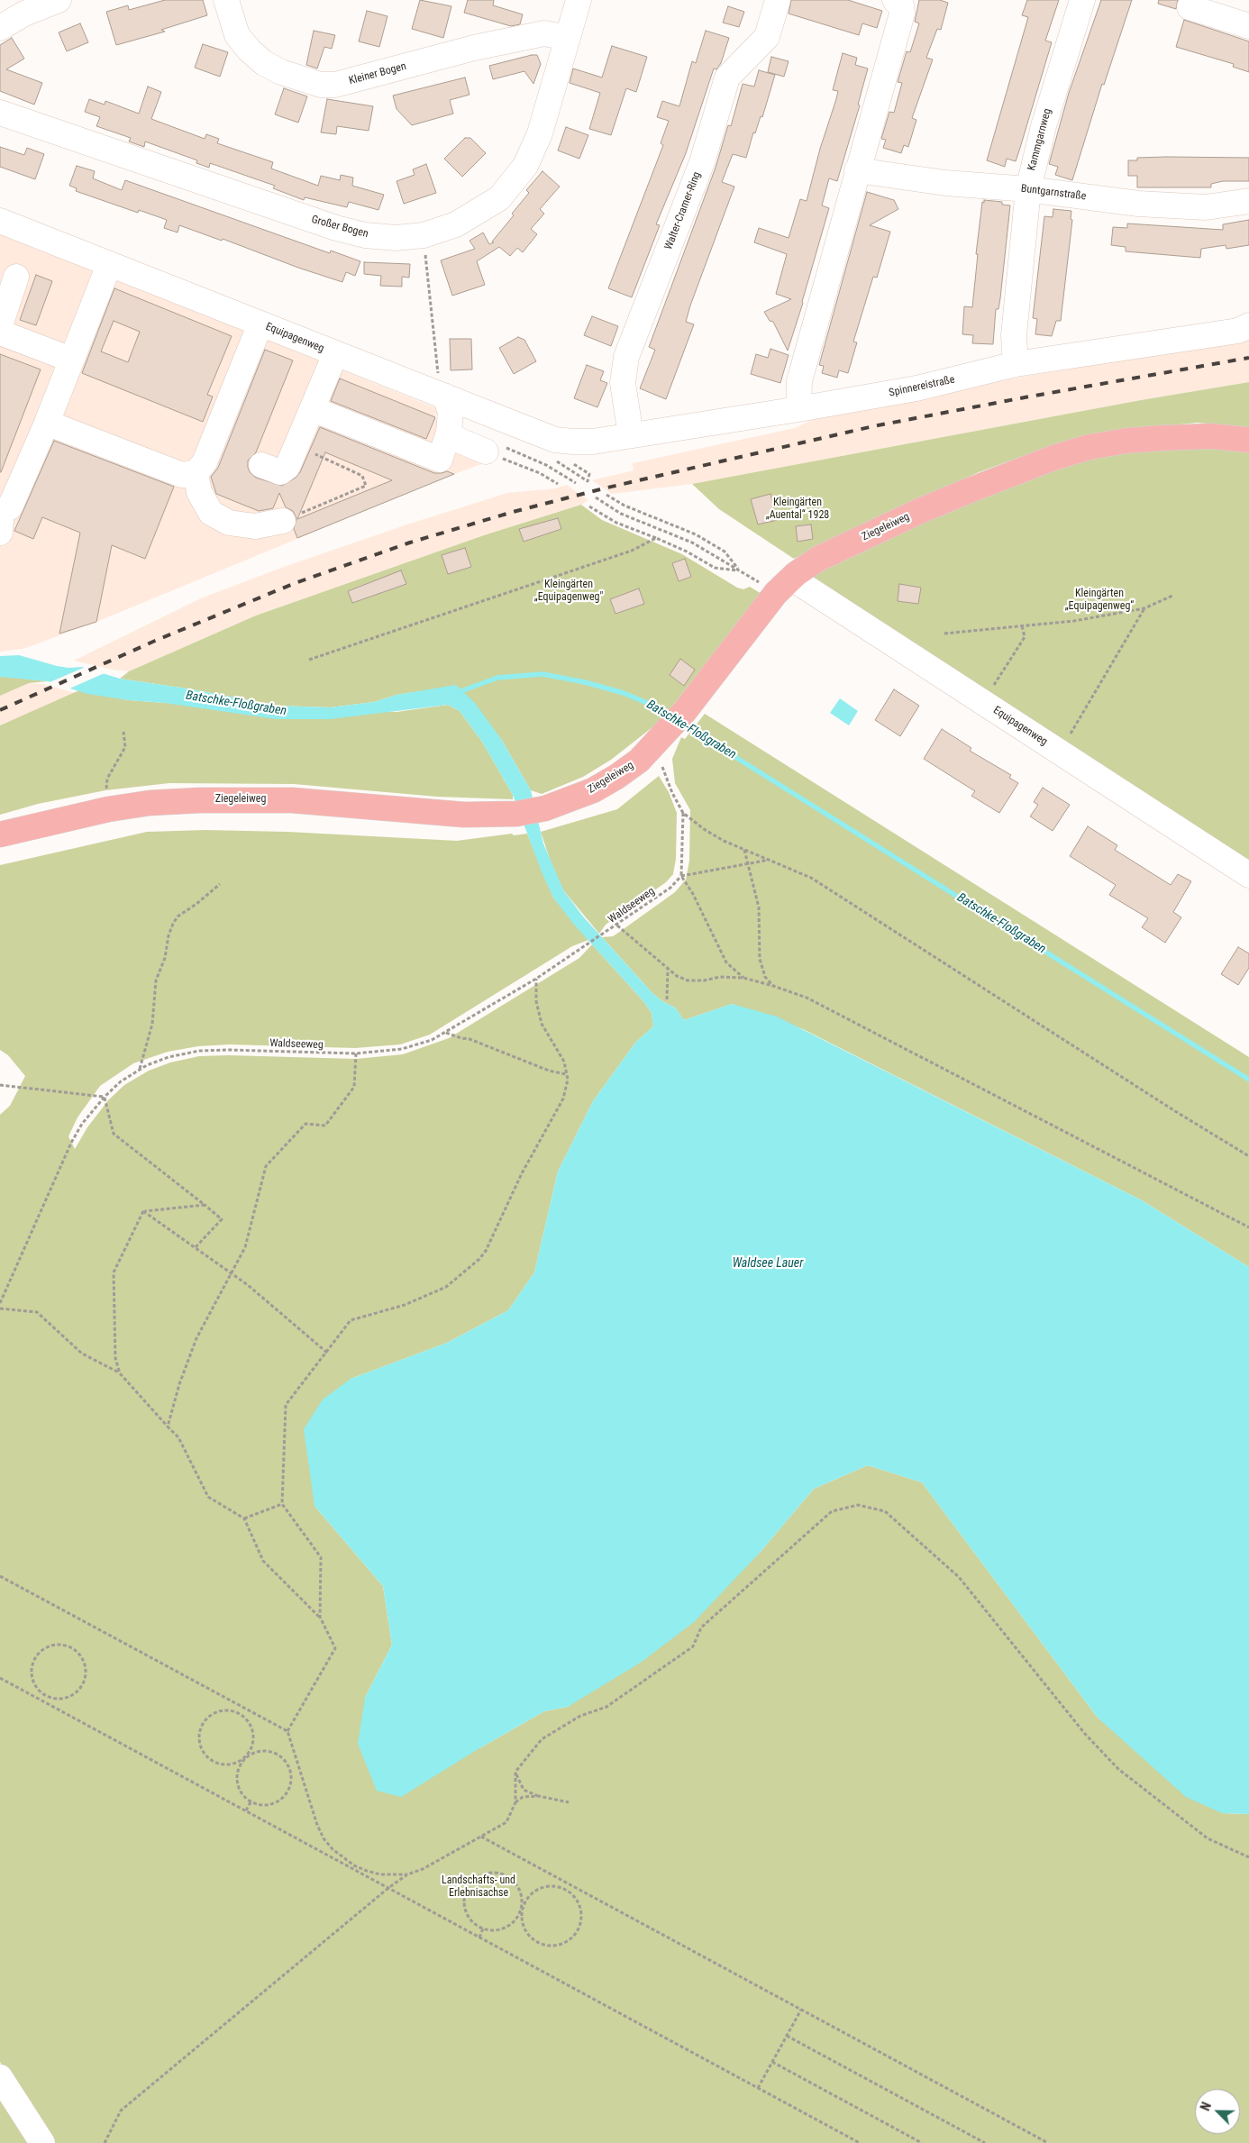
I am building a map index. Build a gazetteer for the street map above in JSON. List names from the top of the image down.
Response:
{
  "streets": {
    "main road": ["Ziegeleiweg"],
    "street": [
      "Kleiner Bogen",
      "Kammgarnweg",
      "Buntgarnstraße",
      "Walter-Cramer-Ring",
      "Großer Bogen",
      "Equipagenweg",
      "Spinnereistraße"
    ],
    "path": ["Waldseeweg"]
  },
  "crossings": [
    ["Kleiner Bogen", "Großer Bogen"],
    ["Kammgarnweg", "Buntgarnstraße"],
    ["Kammgarnweg", "Spinnereistraße"],
    ["Walter-Cramer-Ring", "Spinnereistraße"],
    ["Equipagenweg", "Spinnereistraße"],
    ["Equipagenweg", "Ziegeleiweg"]
  ],
  "water": ["Batschke‐Floßgraben", "Waldsee Lauer"],
  "parks": [
    "Kleingärten „Auental“ 1928",
    "Kleingärten „Equipagenweg\"",
    "Kleingärten „Equipagenweg“",
    "Landschafts- und Erlebnisachse"
  ],
  "north": "top left"
}
